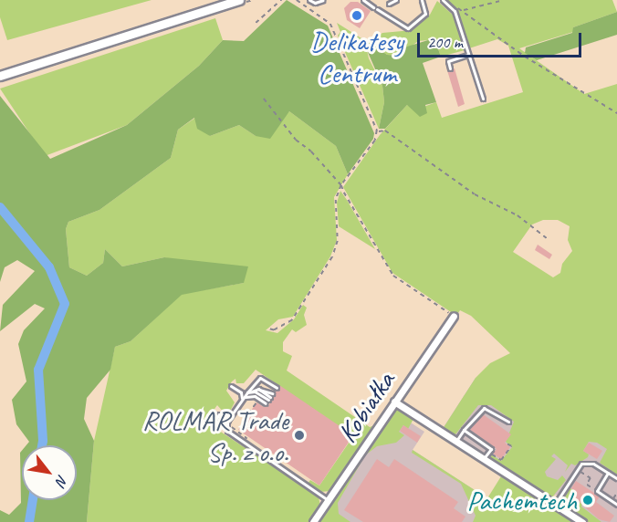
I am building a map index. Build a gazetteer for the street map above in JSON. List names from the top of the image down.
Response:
{
  "streets": {
    "street": ["Kobiałka"]
  },
  "places": ["Delikatesy Centrum", "ROLMAR Trade Sp. z o.o.", "Pachemtech"],
  "scale_bar": "200 m",
  "north": "bottom right"
}
